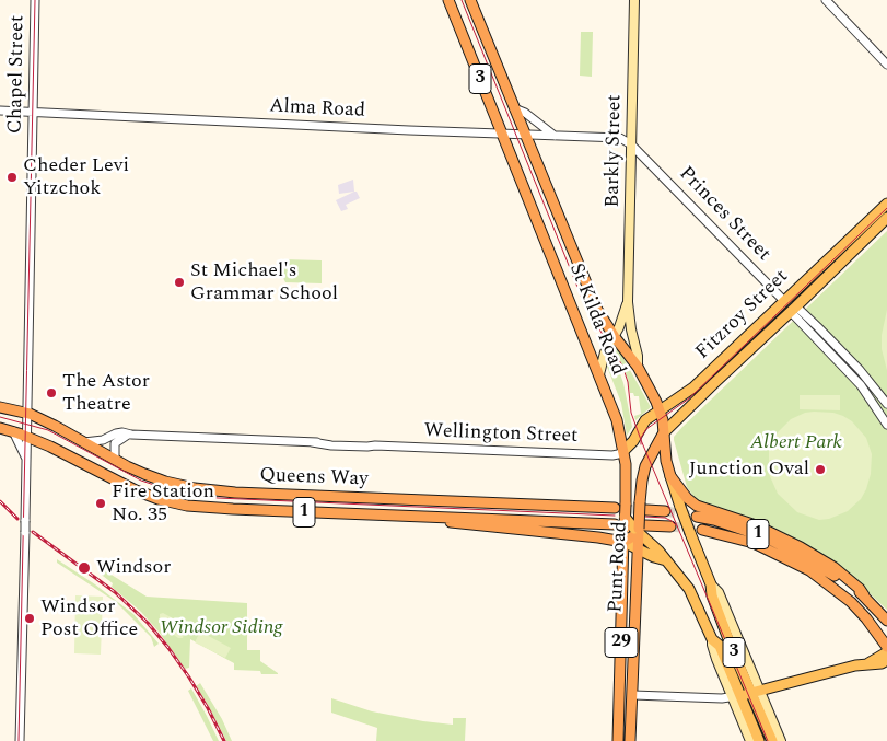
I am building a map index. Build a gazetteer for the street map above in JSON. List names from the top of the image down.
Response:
{
  "streets": {
    "highway": [
      "3",
      "St Kilda Road",
      "Queens Way",
      "1",
      "Punt Road",
      "29"
    ],
    "main road": ["Barkly Street", "Fitzroy Street"],
    "street": [
      "Chapel Street",
      "Alma Road",
      "Princes Street",
      "Wellington Street"
    ]
  },
  "crossings": [
    ["Chapel Street", "Alma Road"],
    ["Chapel Street", "Queens Way"],
    ["Chapel Street", "1"],
    ["3", "Queens Way"],
    ["3", "1"],
    ["3", "Punt Road"],
    ["Alma Road", "Barkly Street"],
    ["Alma Road", "Princes Street"],
    ["Alma Road", "St Kilda Road"],
    ["Barkly Street", "Princes Street"],
    ["Barkly Street", "St Kilda Road"],
    ["Princes Street", "Fitzroy Street"],
    ["Fitzroy Street", "St Kilda Road"],
    ["Fitzroy Street", "Wellington Street"],
    ["Fitzroy Street", "Punt Road"],
    ["St Kilda Road", "Wellington Street"],
    ["St Kilda Road", "Punt Road"],
    ["Wellington Street", "Queens Way"],
    ["Queens Way", "1"],
    ["Queens Way", "Punt Road"],
    ["1", "Punt Road"]
  ],
  "parks": ["Albert Park", "Windsor Siding"],
  "places": [
    "Cheder Levi Yitzchok",
    "St Michael's Grammar School",
    "The Astor Theatre",
    "Junction Oval",
    "Fire Station No. 35",
    "Windsor",
    "Windsor Post Office"
  ]
}
